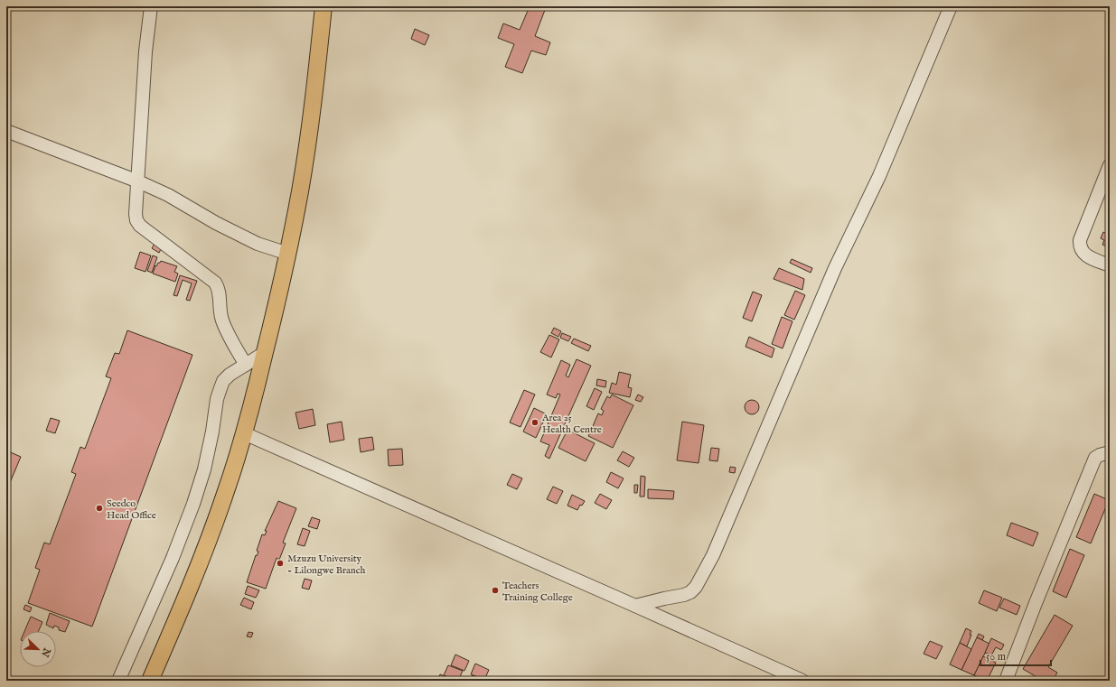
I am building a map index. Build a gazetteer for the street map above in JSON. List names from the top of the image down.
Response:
{
  "places": [
    "Area 25 Health Centre",
    "Seedco Head Office",
    "Mzuzu University - Lilongwe Branch",
    "Teachers Training College"
  ],
  "scale_bar": "50 m",
  "north": "bottom right"
}
